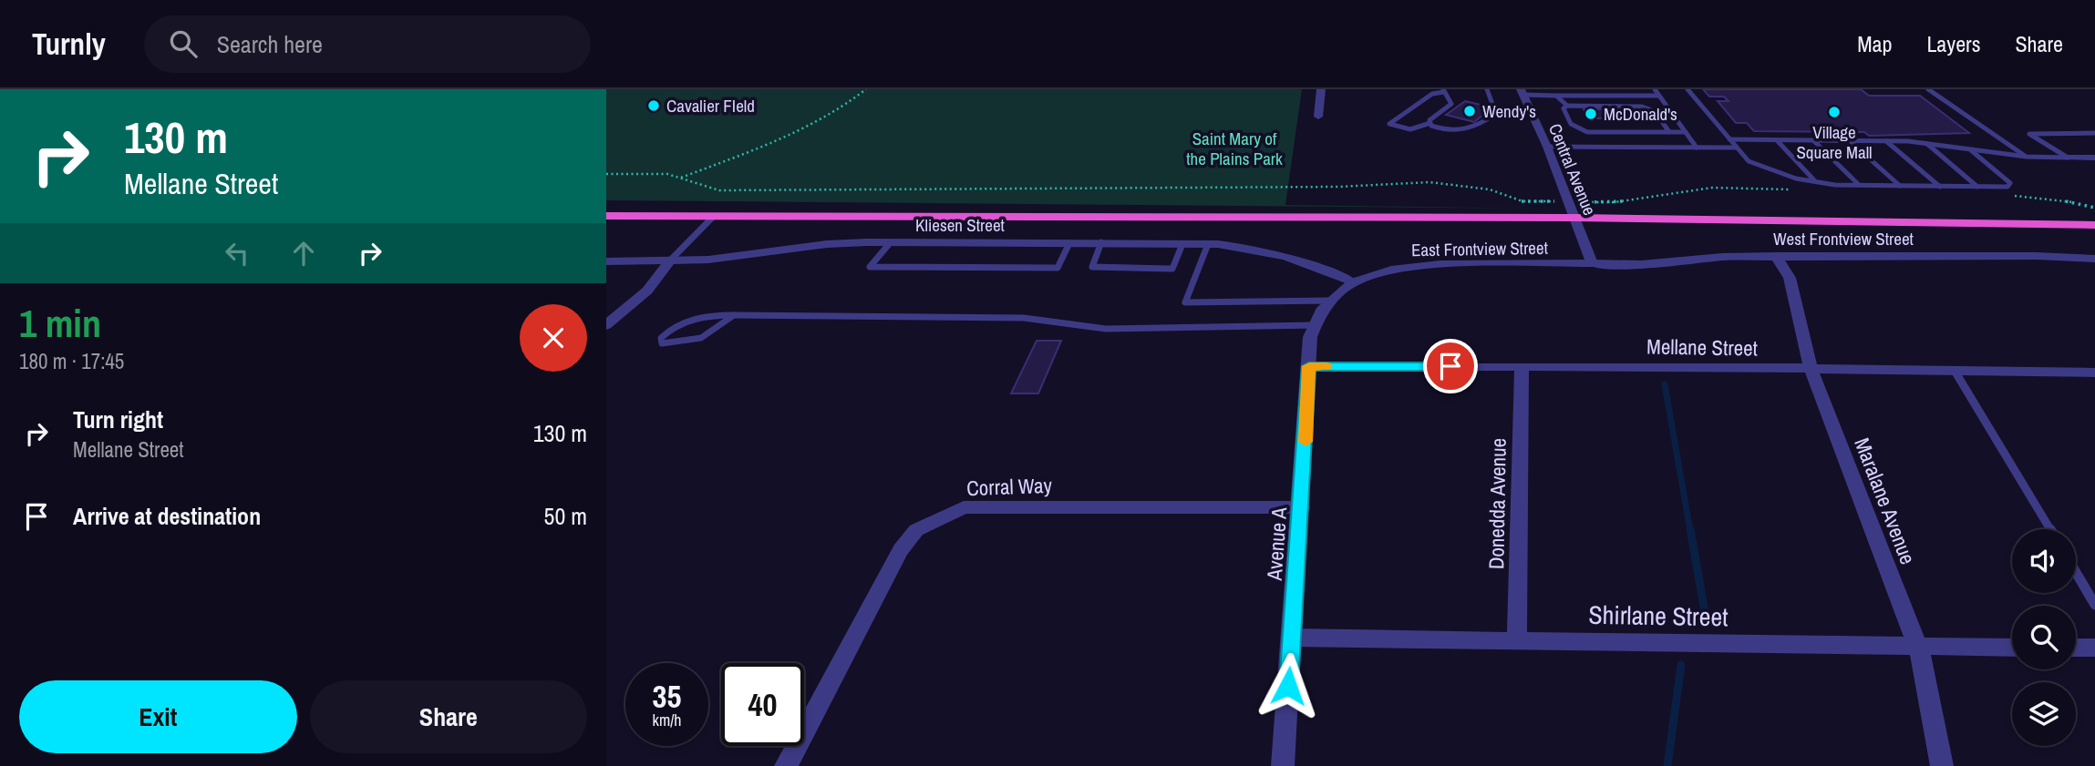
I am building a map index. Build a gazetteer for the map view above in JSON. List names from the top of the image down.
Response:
{
  "streets": {
    "street": [
      "Central Avenue",
      "Kliesen Street",
      "West Frontview Street",
      "East Frontview Street",
      "Mellane Street",
      "Corral Way",
      "Maralane Avenue",
      "Donedda Avenue",
      "Avenue A",
      "Shirlane Street"
    ]
  },
  "crossings": [
    ["Central Avenue", "West Frontview Street"],
    ["Central Avenue", "East Frontview Street"],
    ["Kliesen Street", "East Frontview Street"],
    ["West Frontview Street", "East Frontview Street"],
    ["West Frontview Street", "Maralane Avenue"],
    ["East Frontview Street", "Avenue A"],
    ["Mellane Street", "Maralane Avenue"],
    ["Mellane Street", "Donedda Avenue"],
    ["Mellane Street", "Avenue A"],
    ["Corral Way", "Avenue A"],
    ["Maralane Avenue", "Shirlane Street"],
    ["Donedda Avenue", "Shirlane Street"],
    ["Avenue A", "Shirlane Street"]
  ],
  "parks": ["Saint Mary of the Plains Park"],
  "places": [
    "Cavalier FIeld",
    "Wendy's",
    "Village Square Mall",
    "McDonald's"
  ],
  "page": {
    "header": "Turnly",
    "search": "Search here",
    "nav": ["Map", "Layers", "Share"],
    "turn": ["130 m", "Mellane Street"],
    "heading": ["1 min", "180 m · 17:45"],
    "list": [
      {
        "name": "Turn right",
        "note": "Mellane Street",
        "value": "130 m"
      },
      {
        "name": "Arrive at destination",
        "value": "50 m"
      }
    ],
    "speed": "35 km/h",
    "limit": "40",
    "buttons": ["Exit", "Share"]
  }
}
